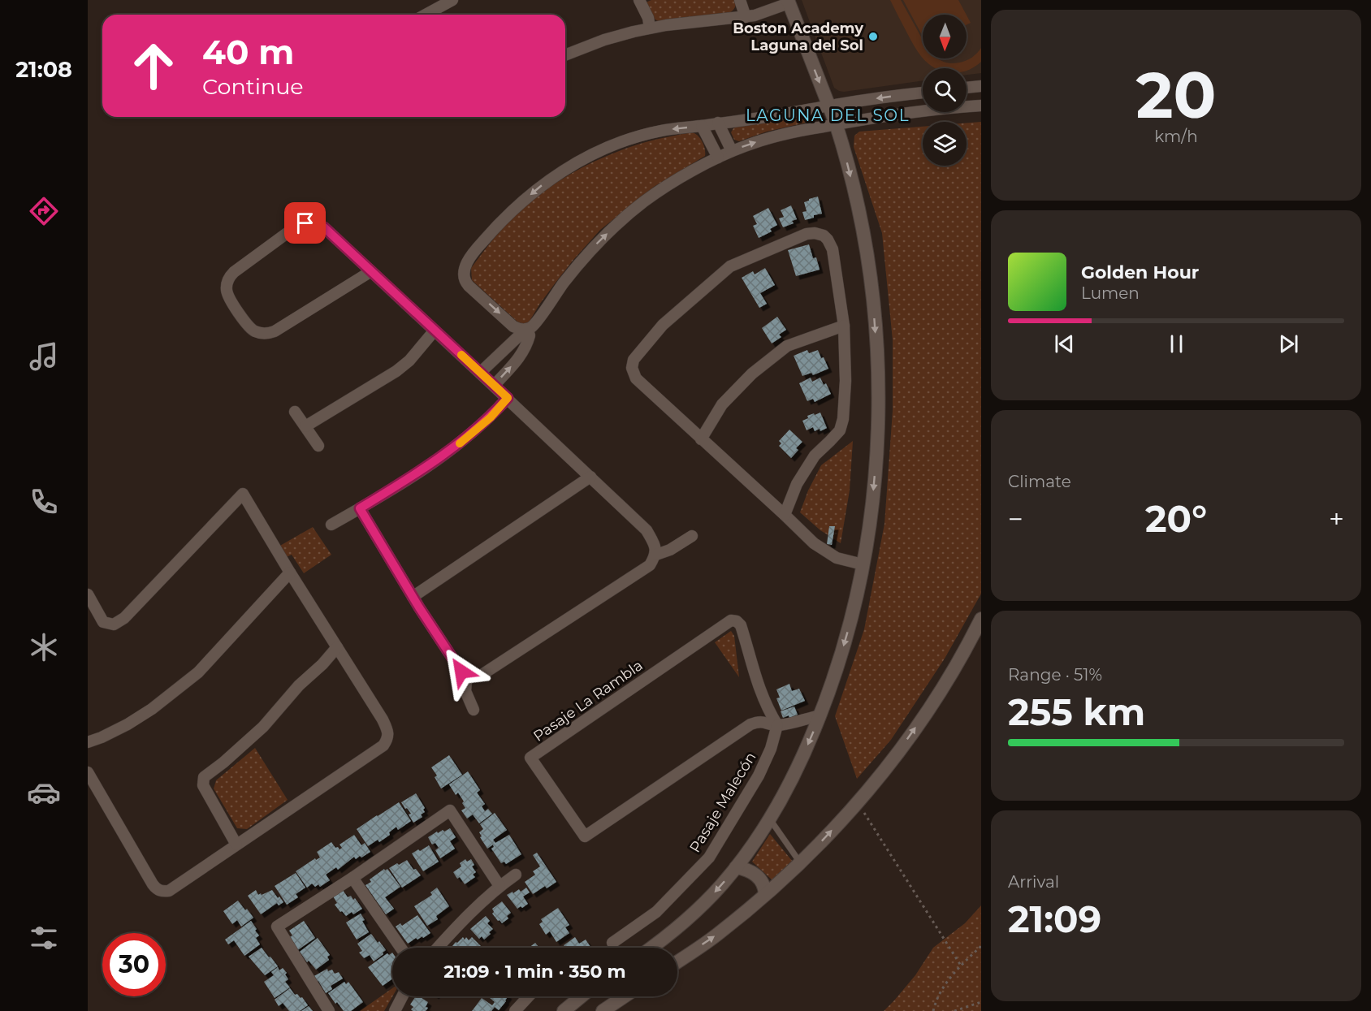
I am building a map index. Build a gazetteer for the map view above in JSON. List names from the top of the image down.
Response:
{
  "streets": {
    "street": ["Pasaje La Rambla", "Pasaje Malecón"]
  },
  "crossings": [
    ["Pasaje La Rambla", "Pasaje Malecón"]
  ],
  "districts": ["LAGUNA DEL SOL"],
  "places": ["Boston Academy Laguna del Sol"],
  "north": "bottom",
  "page": {
    "tabs": "21:08",
    "tile": [
      ["20", "km/h"],
      "Climate",
      ["Range · 51%", "255 km"],
      ["Arrival", "21:09"]
    ],
    "turn": ["40 m", "Continue"],
    "song": ["Golden Hour", "Lumen"],
    "heat": ["−", "20°", "+"],
    "limit": "30",
    "trip": "21:09 · 1 min · 350 m"
  }
}
